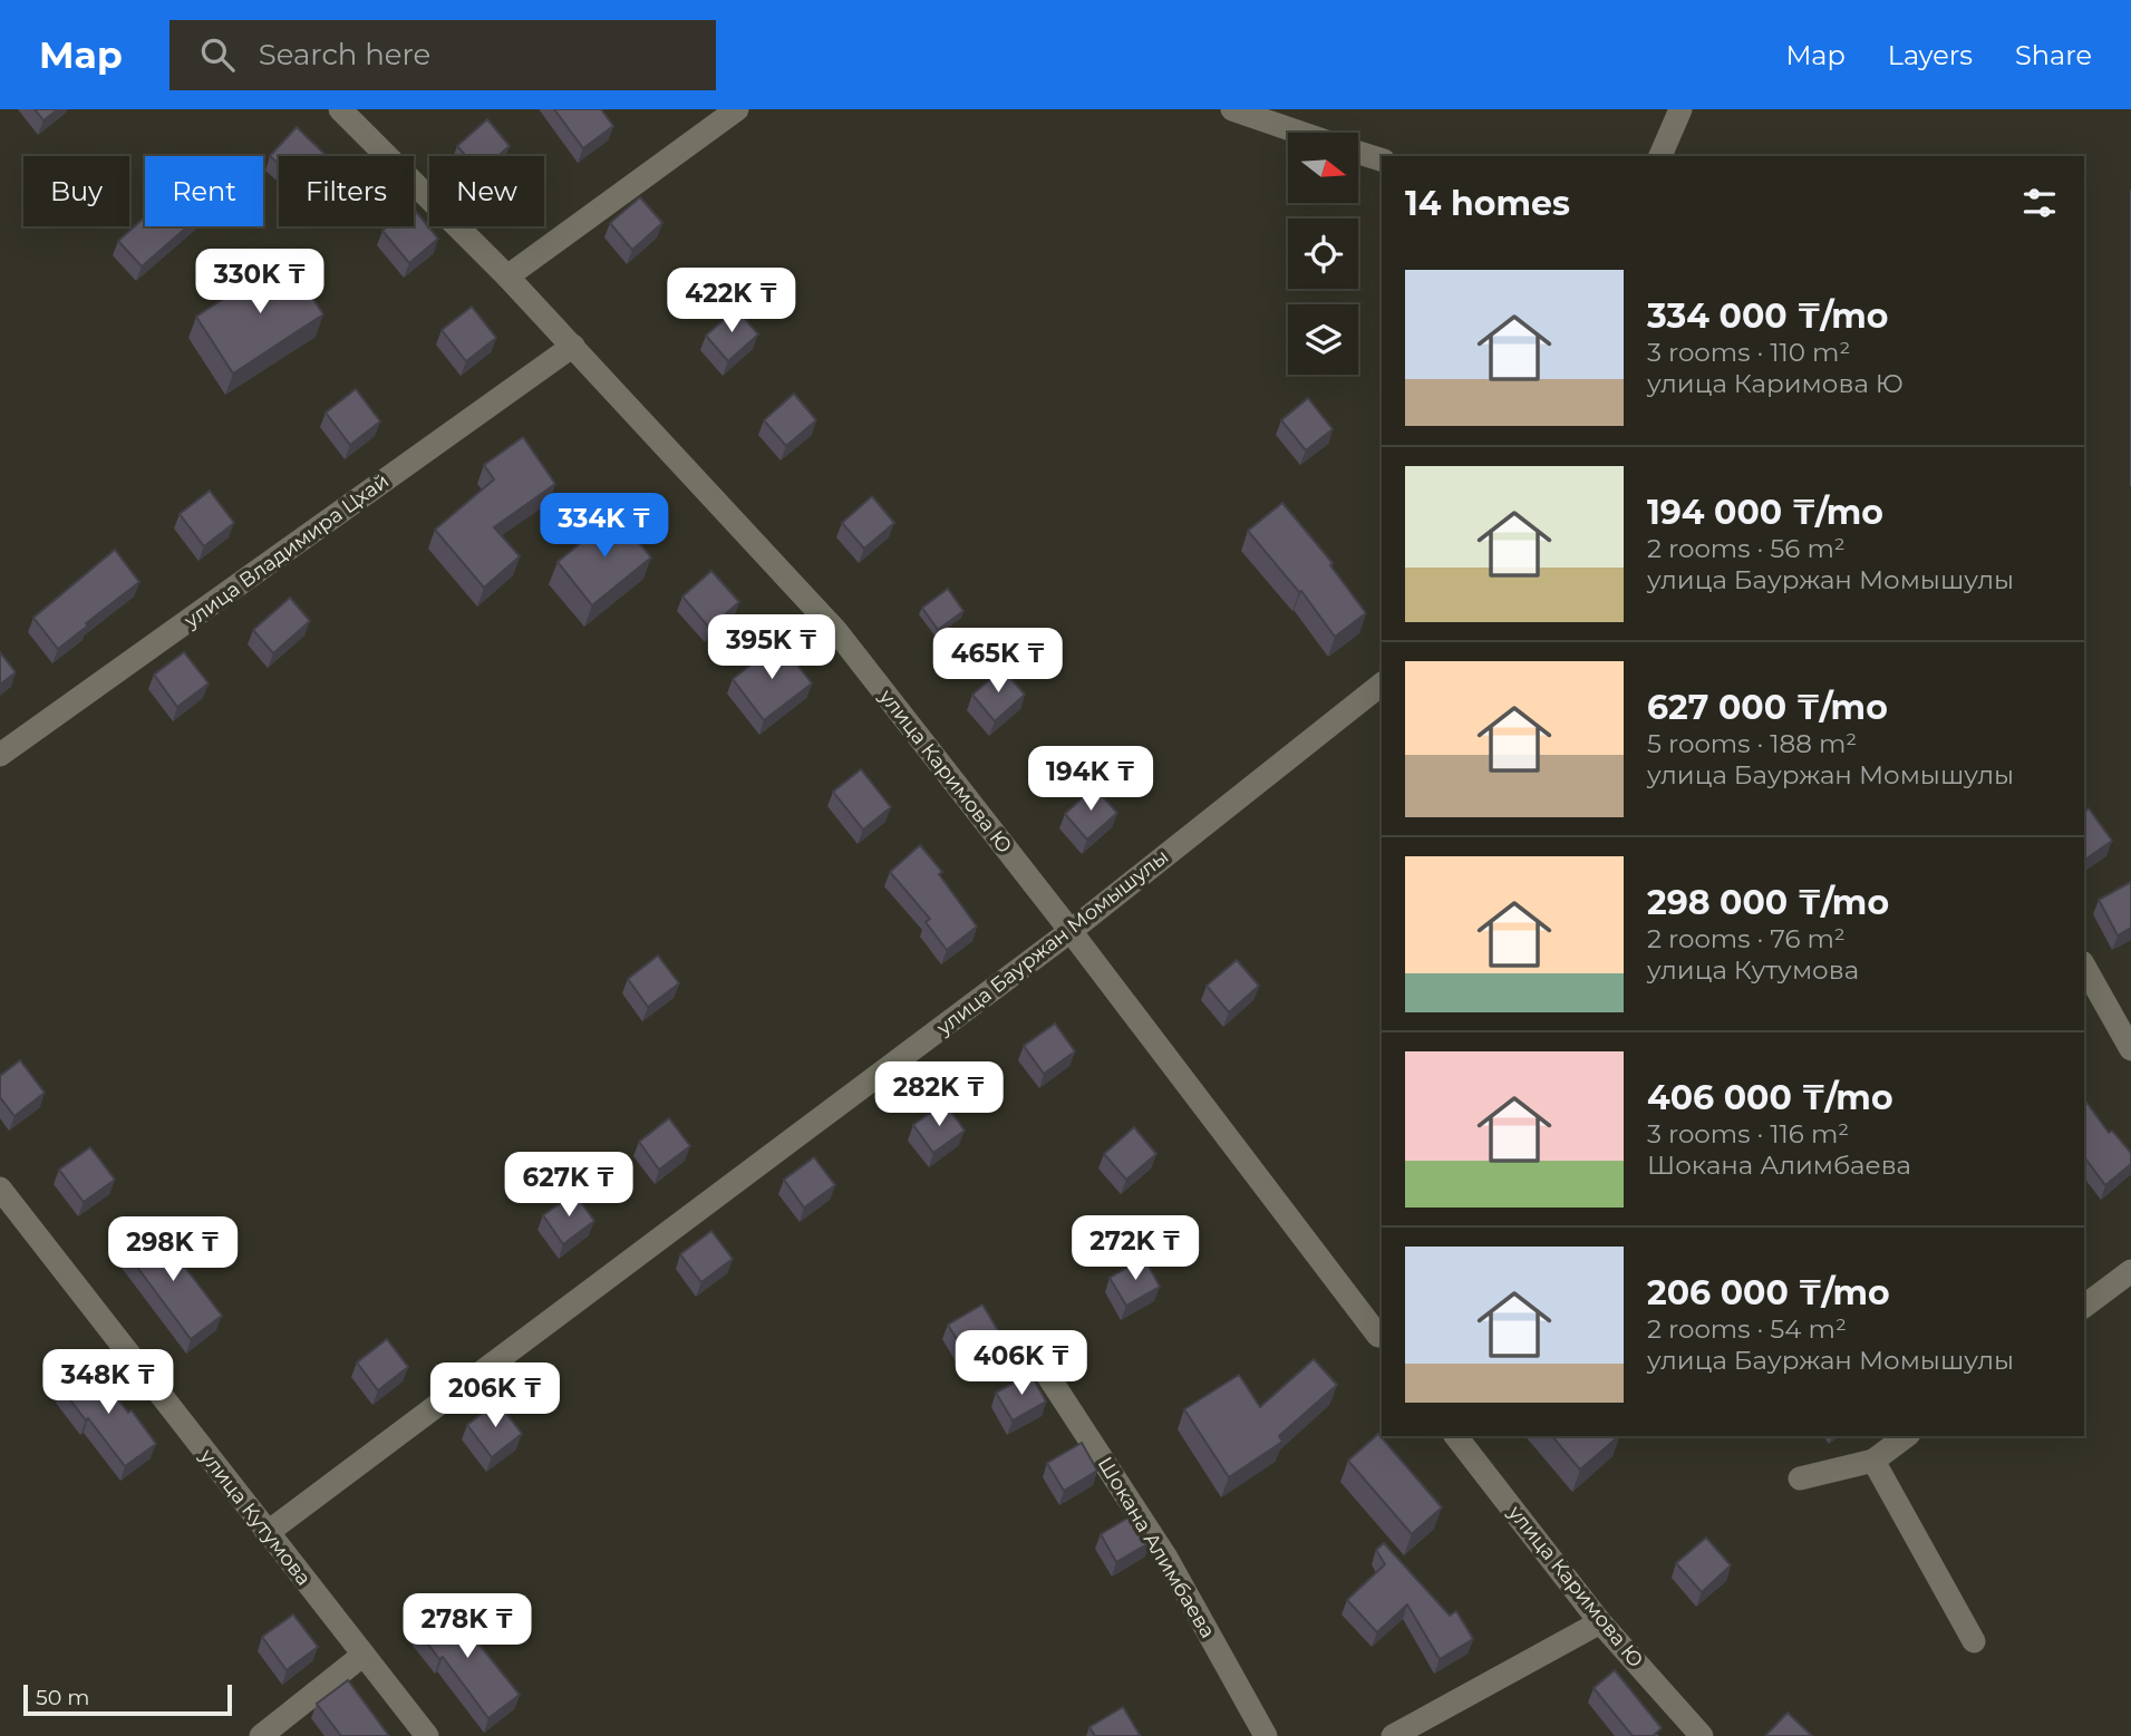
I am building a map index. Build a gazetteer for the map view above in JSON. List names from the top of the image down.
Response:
{
  "streets": {
    "street": [
      "улица Владимира Цхай",
      "улица Каримова Ю",
      "улица Бауржан Момышулы",
      "улица Кутумова",
      "Шокана Алимбаева"
    ]
  },
  "crossings": [
    ["улица Владимира Цхай", "улица Каримова Ю"],
    ["улица Каримова Ю", "улица Бауржан Момышулы"],
    ["улица Бауржан Момышулы", "улица Кутумова"]
  ],
  "scale_bar": "50 m",
  "north": "right",
  "page": {
    "header": "Map",
    "search": "Search here",
    "nav": ["Map", "Layers", "Share"],
    "chip": [
      "Buy",
      "Rent",
      "Filters",
      "New"
    ],
    "heading": "14 homes",
    "price": [
      "330K ₸",
      "422K ₸",
      "334K ₸",
      "395K ₸",
      "465K ₸",
      "194K ₸",
      "282K ₸",
      "627K ₸",
      "272K ₸",
      "298K ₸",
      "406K ₸",
      "348K ₸",
      "206K ₸",
      "278K ₸"
    ],
    "list": [
      {
        "name": "334 000 ₸/mo",
        "note": "3 rooms · 110 m² · улица Каримова Ю"
      },
      {
        "name": "194 000 ₸/mo",
        "note": "2 rooms · 56 m² · улица Бауржан Момышулы"
      },
      {
        "name": "627 000 ₸/mo",
        "note": "5 rooms · 188 m² · улица Бауржан Момышулы"
      },
      {
        "name": "298 000 ₸/mo",
        "note": "2 rooms · 76 m² · улица Кутумова"
      },
      {
        "name": "406 000 ₸/mo",
        "note": "3 rooms · 116 m² · Шокана Алимбаева"
      },
      {
        "name": "206 000 ₸/mo",
        "note": "2 rooms · 54 m² · улица Бауржан Момышулы"
      }
    ],
    "scale": "50 m"
  }
}
